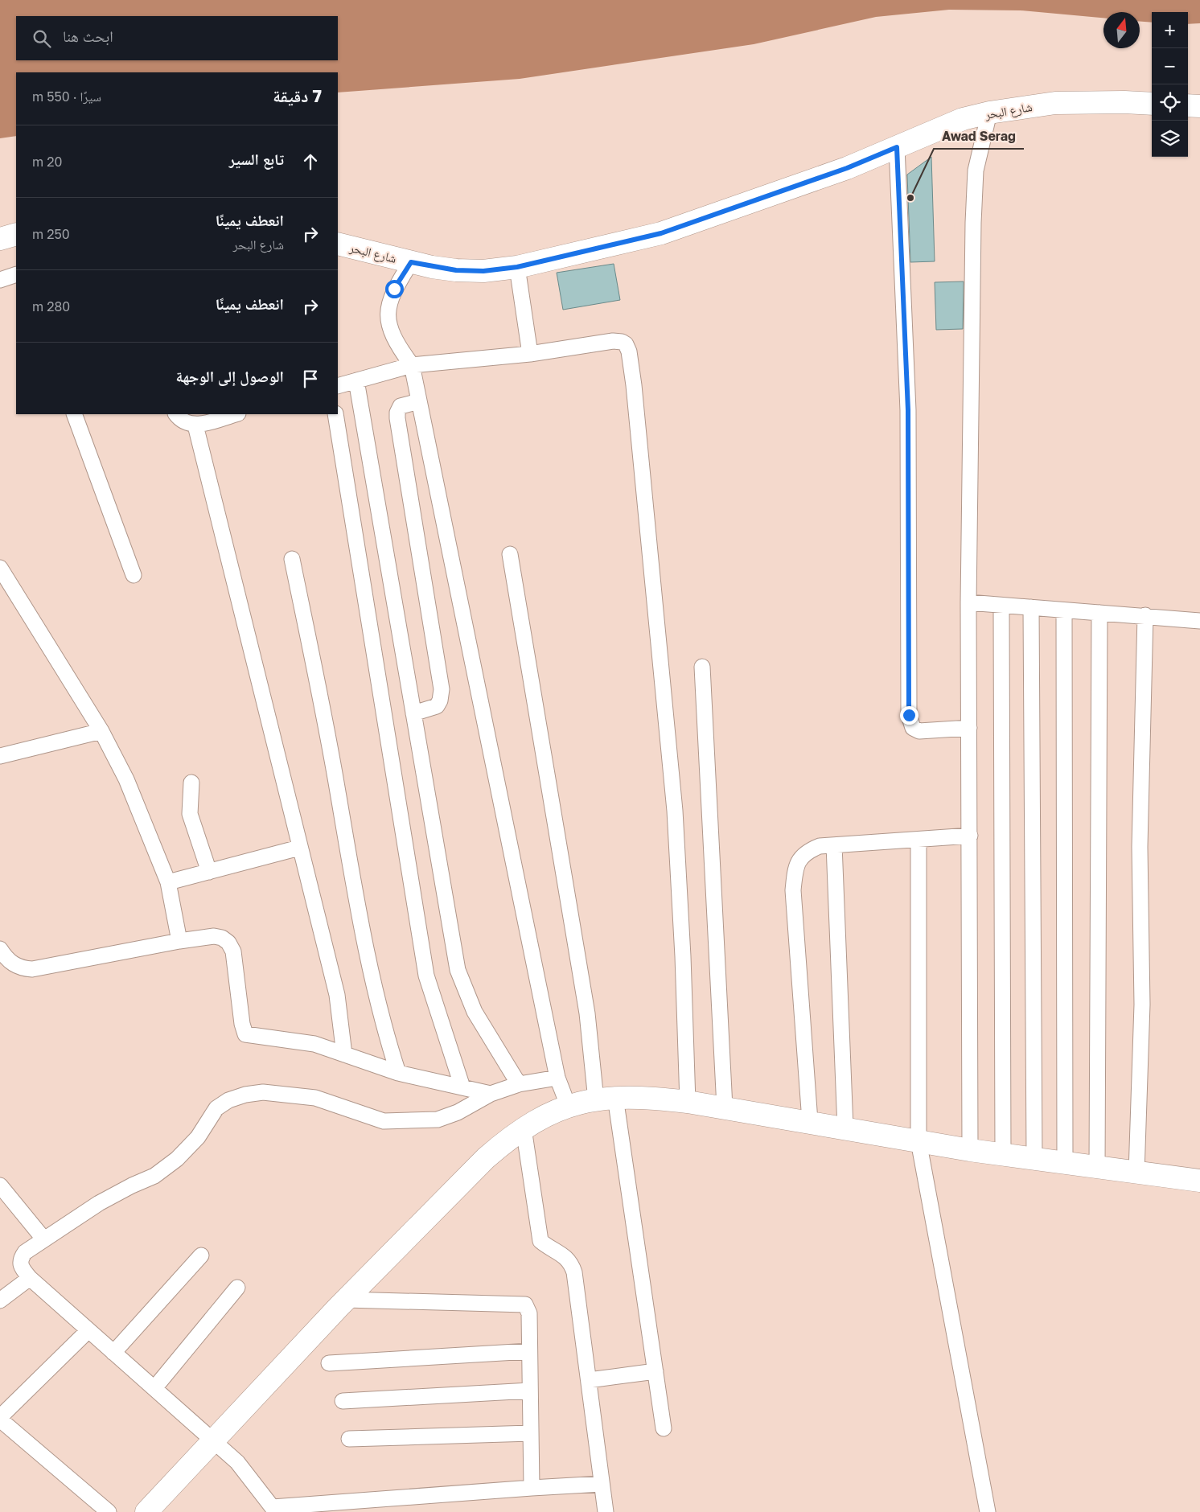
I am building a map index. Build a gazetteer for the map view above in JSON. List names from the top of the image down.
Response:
{
  "streets": {
    "street": ["شارع البحر"]
  },
  "places": ["Awad Serag"],
  "north": "top",
  "page": {
    "map_buttons": ["+", "−"],
    "search": "ابحث هنا",
    "heading": ["7 دقيقة", "سيرًا · 550 m"],
    "list": [
      ["تابع السير", "20 m"],
      ["انعطف يمينًا", "شارع البحر", "250 m"],
      ["انعطف يمينًا", "280 m"],
      "الوصول إلى الوجهة"
    ]
  }
}
